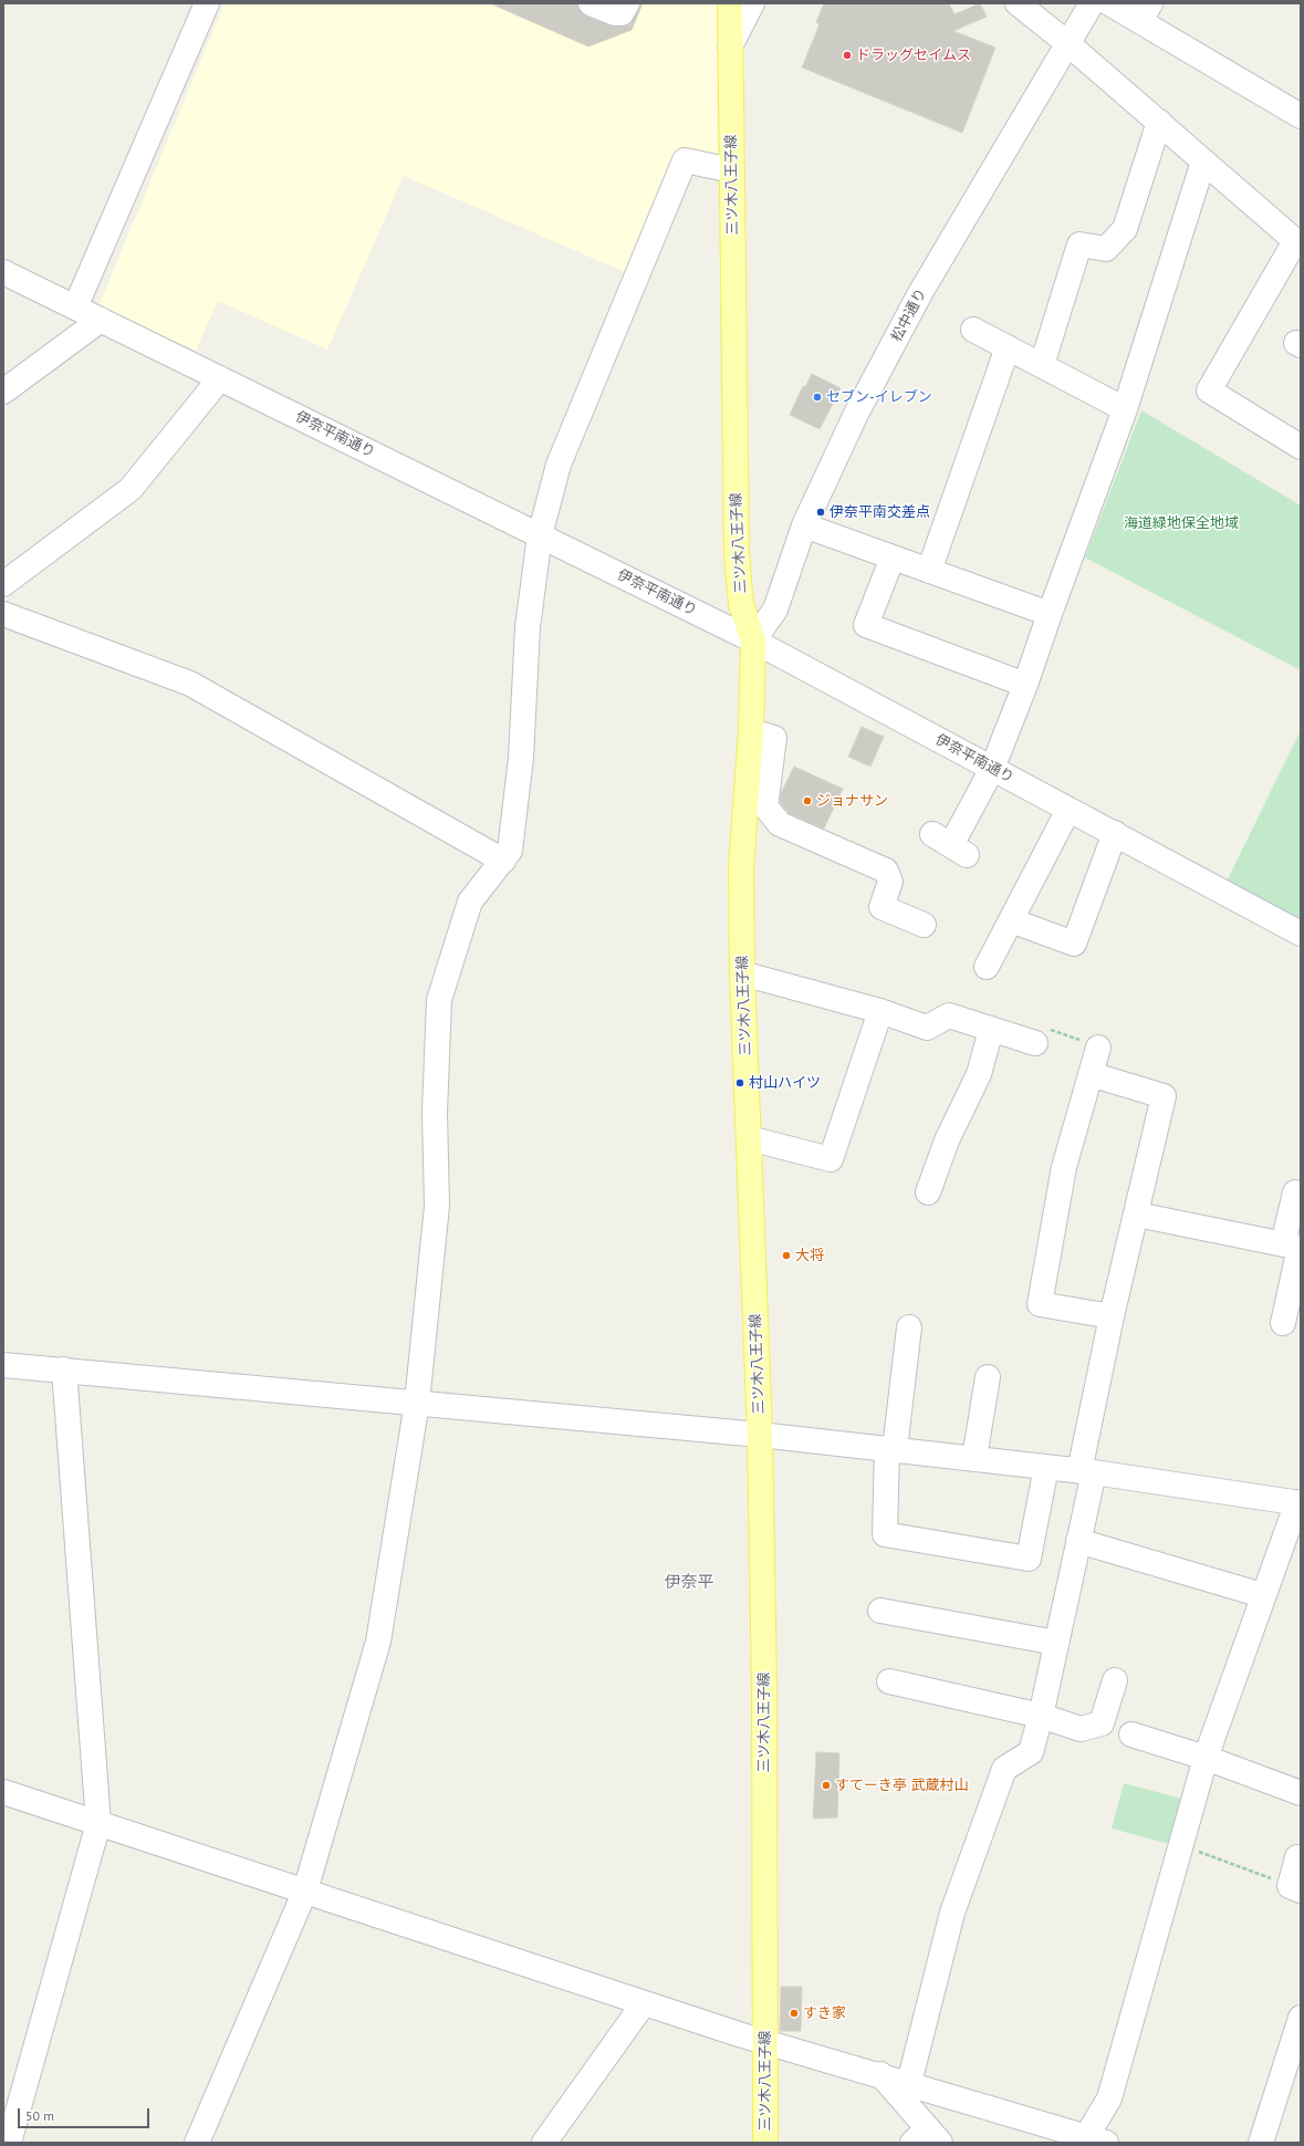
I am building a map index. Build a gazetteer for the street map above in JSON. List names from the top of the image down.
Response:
{
  "streets": {
    "main road": ["三ツ木八王子線"],
    "street": ["松中通り", "伊奈平南通り"]
  },
  "crossings": [
    ["三ツ木八王子線", "松中通り"],
    ["三ツ木八王子線", "伊奈平南通り"],
    ["松中通り", "伊奈平南通り"]
  ],
  "districts": ["伊奈平"],
  "parks": ["海道緑地保全地域"],
  "places": [
    "ドラッグセイムス",
    "セブン-イレブン",
    "伊奈平南交差点",
    "ジョナサン",
    "村山ハイツ",
    "大将",
    "すてーき亭 武蔵村山",
    "すき家"
  ],
  "scale_bar": "50 m"
}
